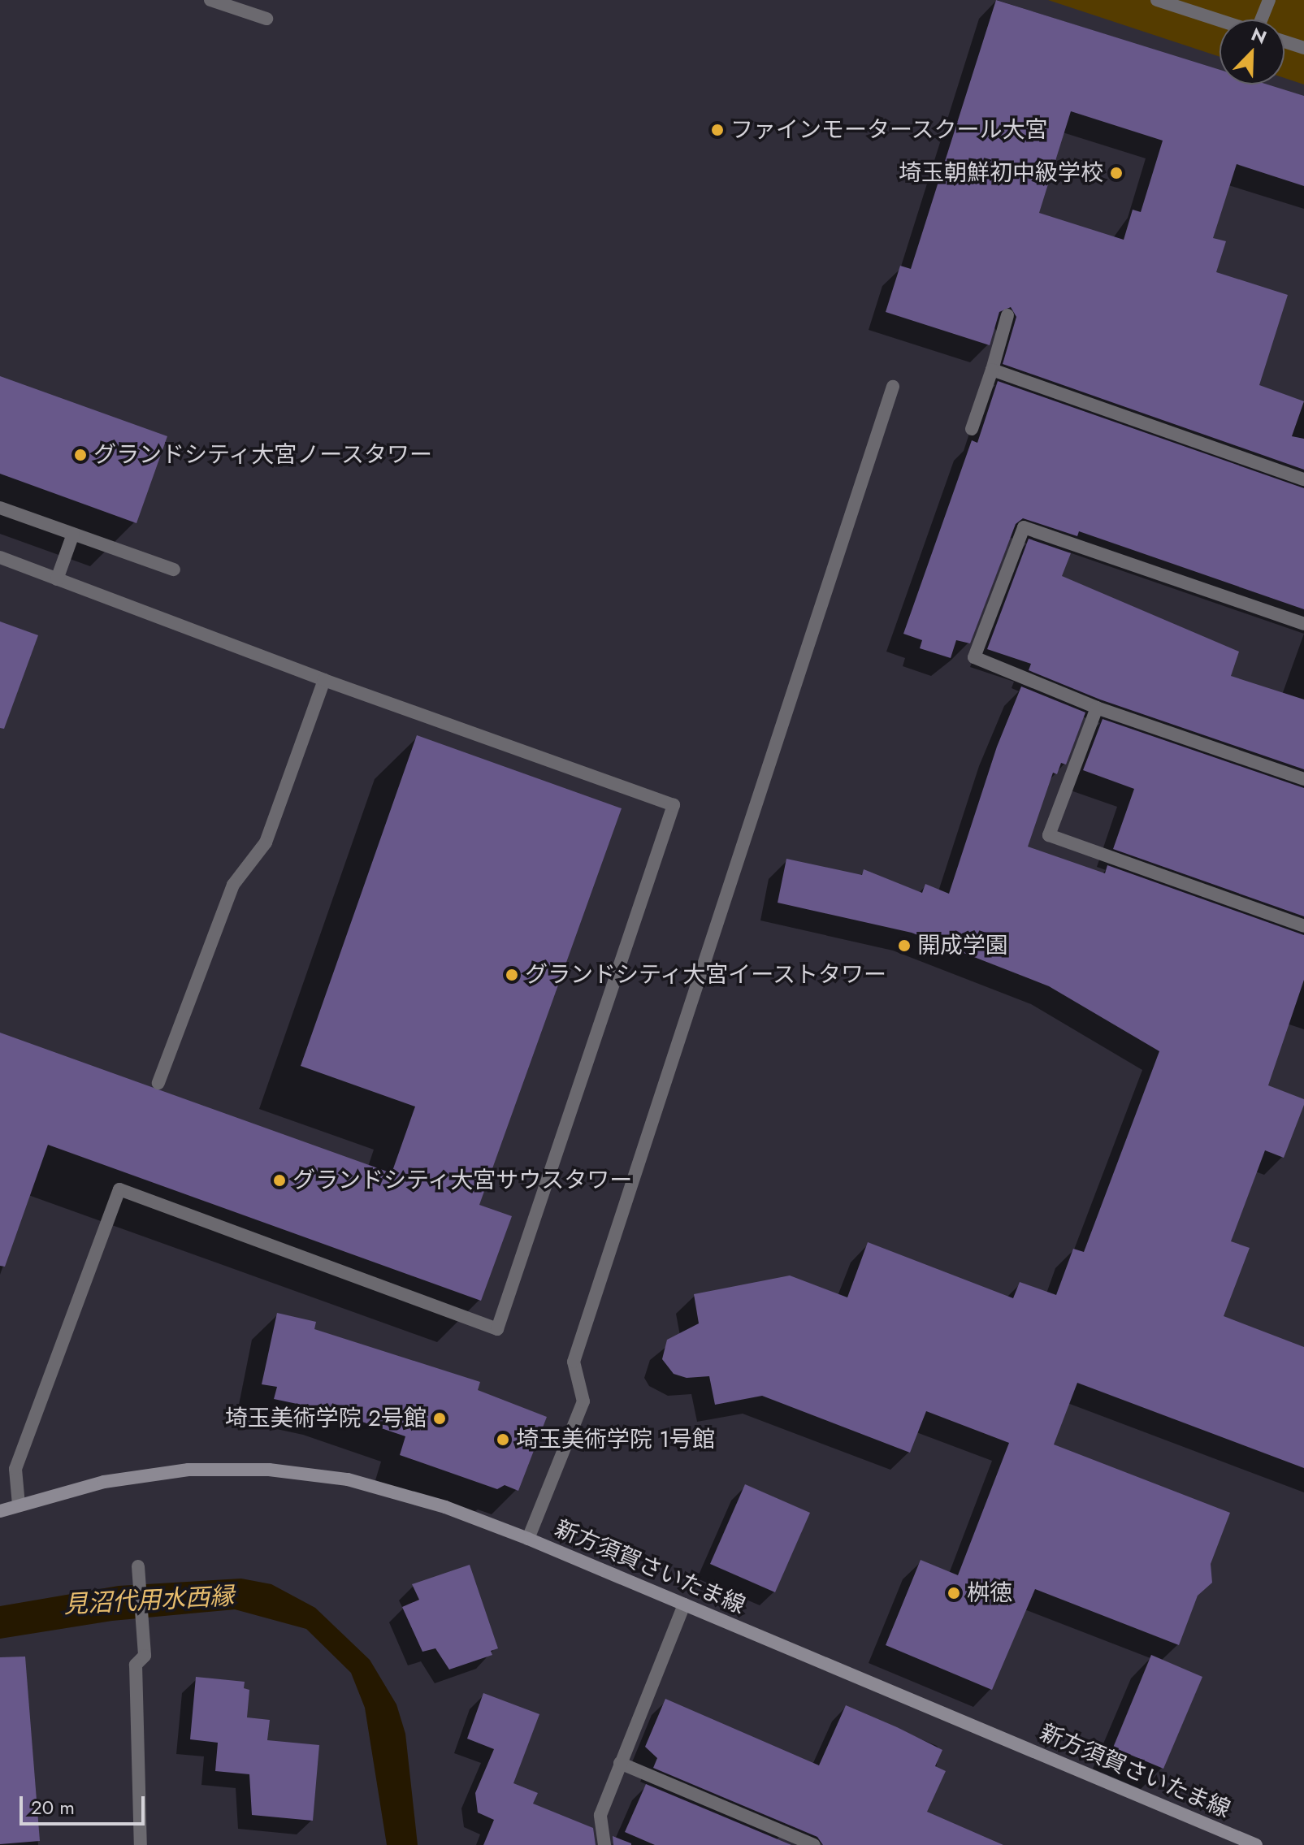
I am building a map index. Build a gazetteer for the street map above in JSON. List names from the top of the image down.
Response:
{
  "streets": {
    "main road": ["新方須賀さいたま線"]
  },
  "water": ["見沼代用水西縁"],
  "places": [
    "ファインモータースクール大宮",
    "埼玉朝鮮初中級学校",
    "グランドシティ大宮ノースタワー",
    "開成学園",
    "グランドシティ大宮イーストタワー",
    "グランドシティ大宮サウスタワー",
    "埼玉美術学院 2号館",
    "埼玉美術学院 1号館",
    "桝徳"
  ],
  "scale_bar": "20 m",
  "north": "top right"
}
